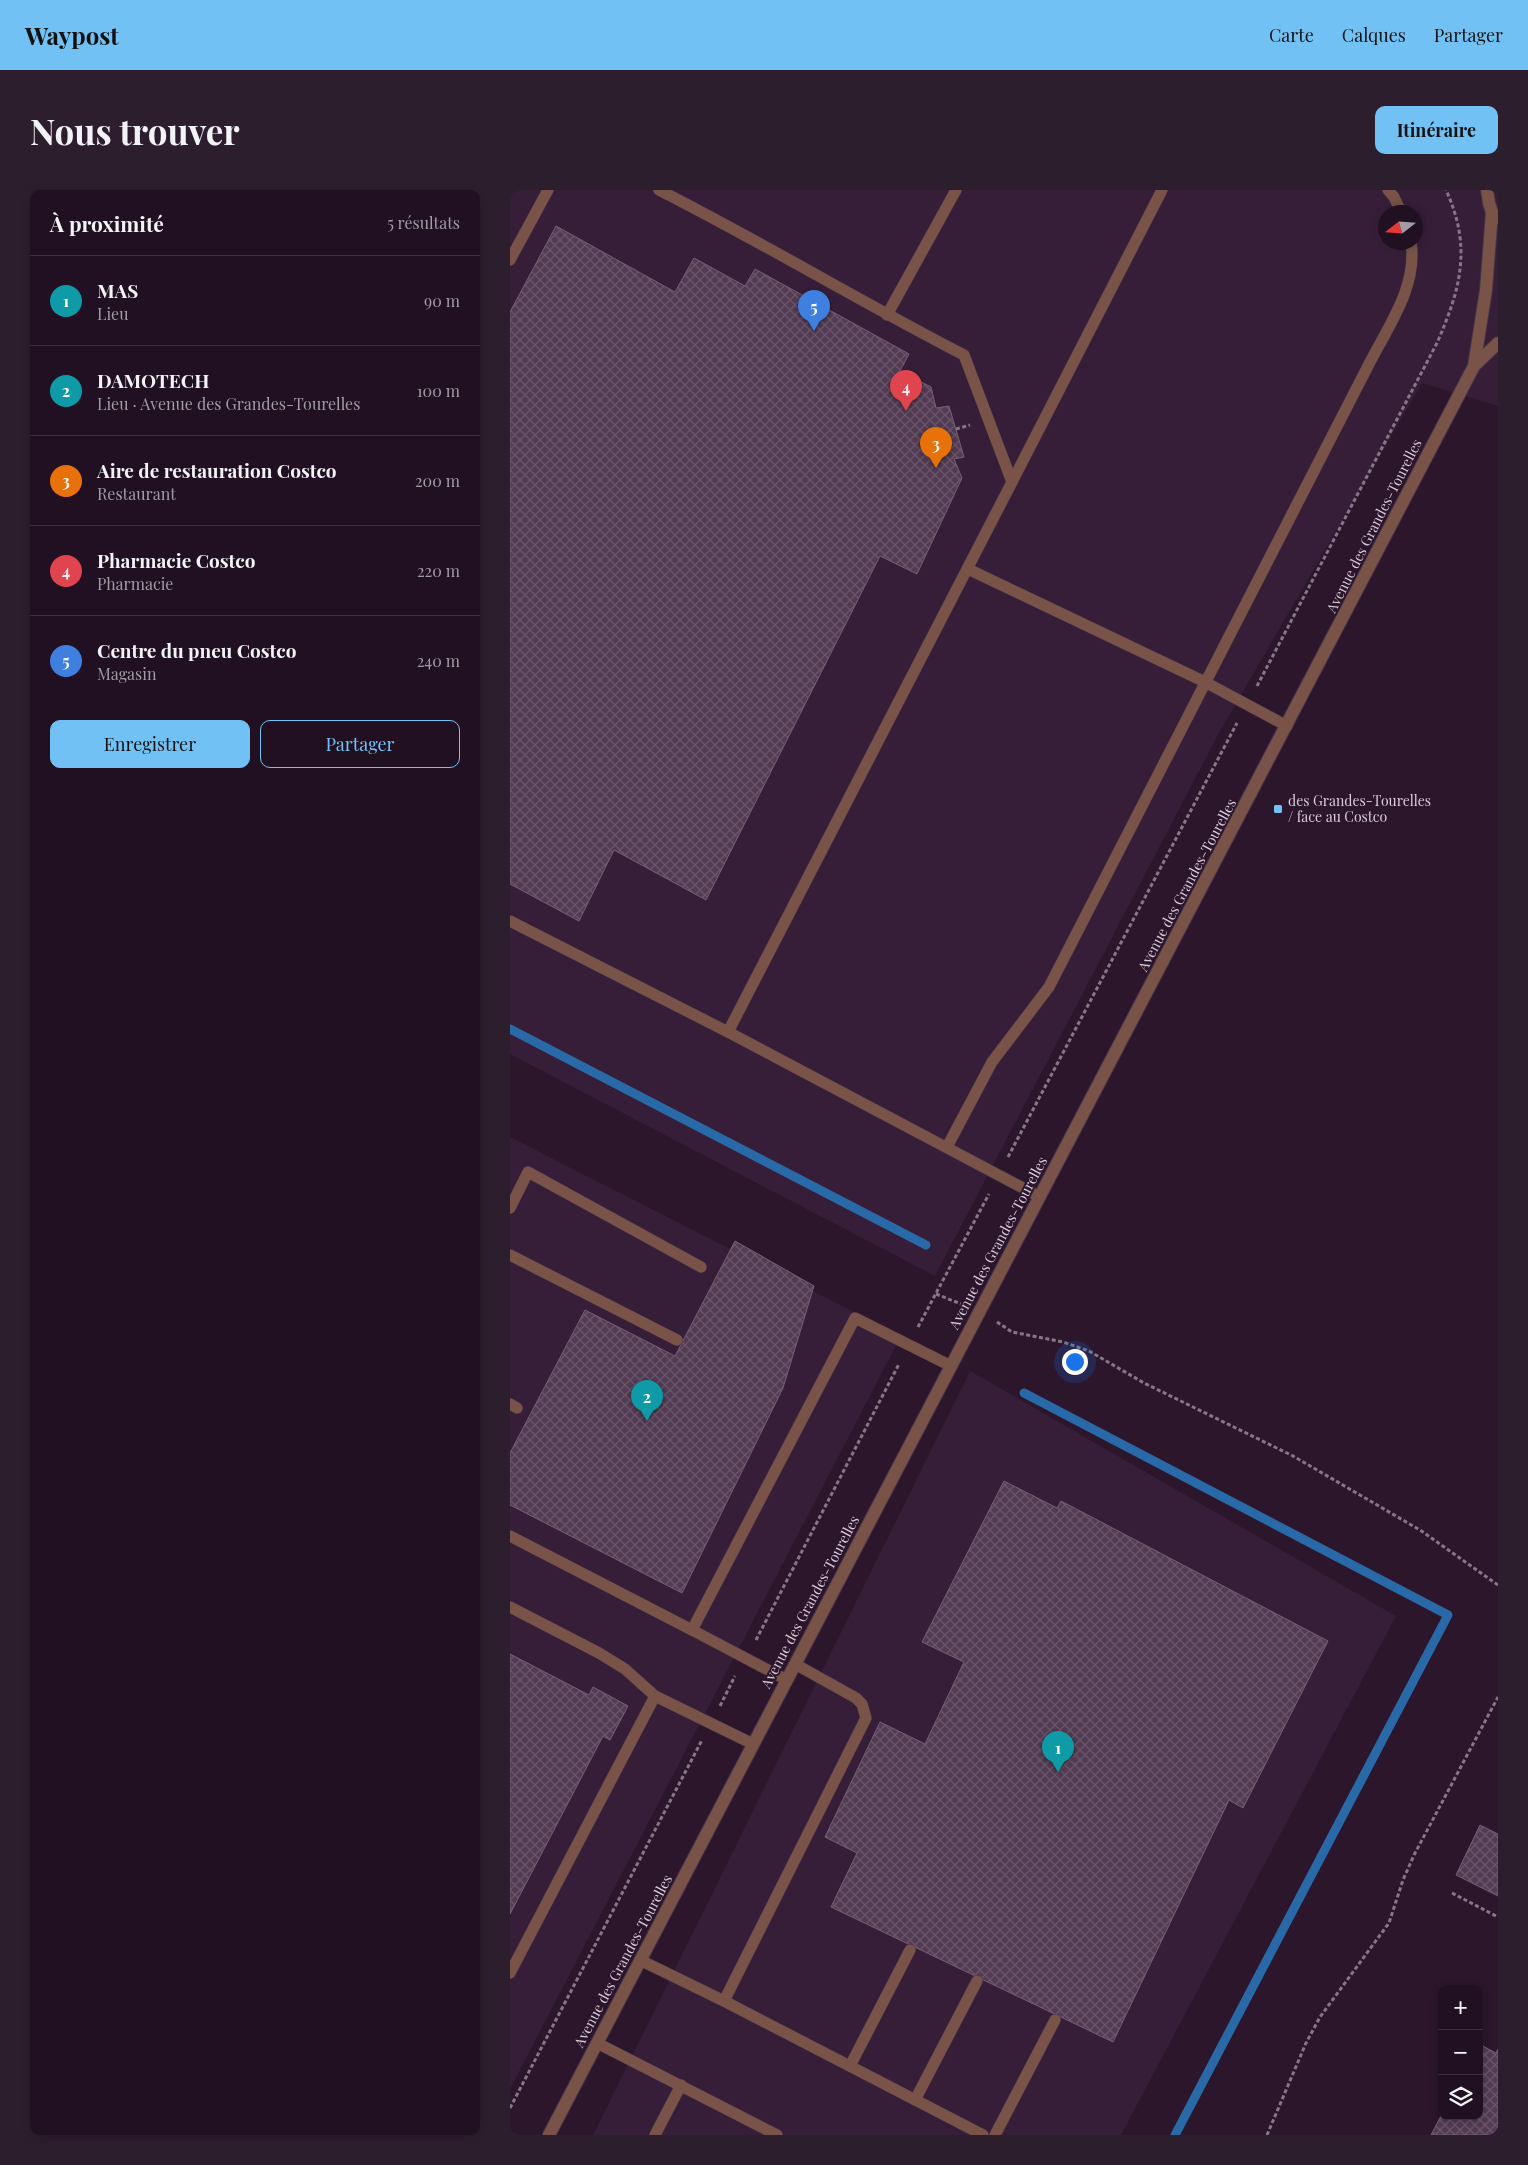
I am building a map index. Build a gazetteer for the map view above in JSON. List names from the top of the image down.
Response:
{
  "streets": {
    "street": ["Avenue des Grandes-Tourelles"]
  },
  "places": {
    "transit": ["des Grandes-Tourelles / face au Costco"]
  },
  "north": "left",
  "page": {
    "header": "Waypost",
    "nav": ["Carte", "Calques", "Partager"],
    "buttons": [
      "Itinéraire",
      ["Enregistrer", "Partager"]
    ],
    "title": "Nous trouver",
    "heading": ["À proximité", "5 résultats"],
    "list": [
      {
        "mark": "1",
        "name": "MAS",
        "note": "Lieu",
        "value": "90 m"
      },
      {
        "mark": "2",
        "name": "DAMOTECH",
        "note": "Lieu · Avenue des Grandes-Tourelles",
        "value": "100 m"
      },
      {
        "mark": "3",
        "name": "Aire de restauration Costco",
        "note": "Restaurant",
        "value": "200 m"
      },
      {
        "mark": "4",
        "name": "Pharmacie Costco",
        "note": "Pharmacie",
        "value": "220 m"
      },
      {
        "mark": "5",
        "name": "Centre du pneu Costco",
        "note": "Magasin",
        "value": "240 m"
      }
    ],
    "pins": [
      "5",
      "4",
      "3",
      "2",
      "1"
    ],
    "map_buttons": ["+", "−"]
  }
}
